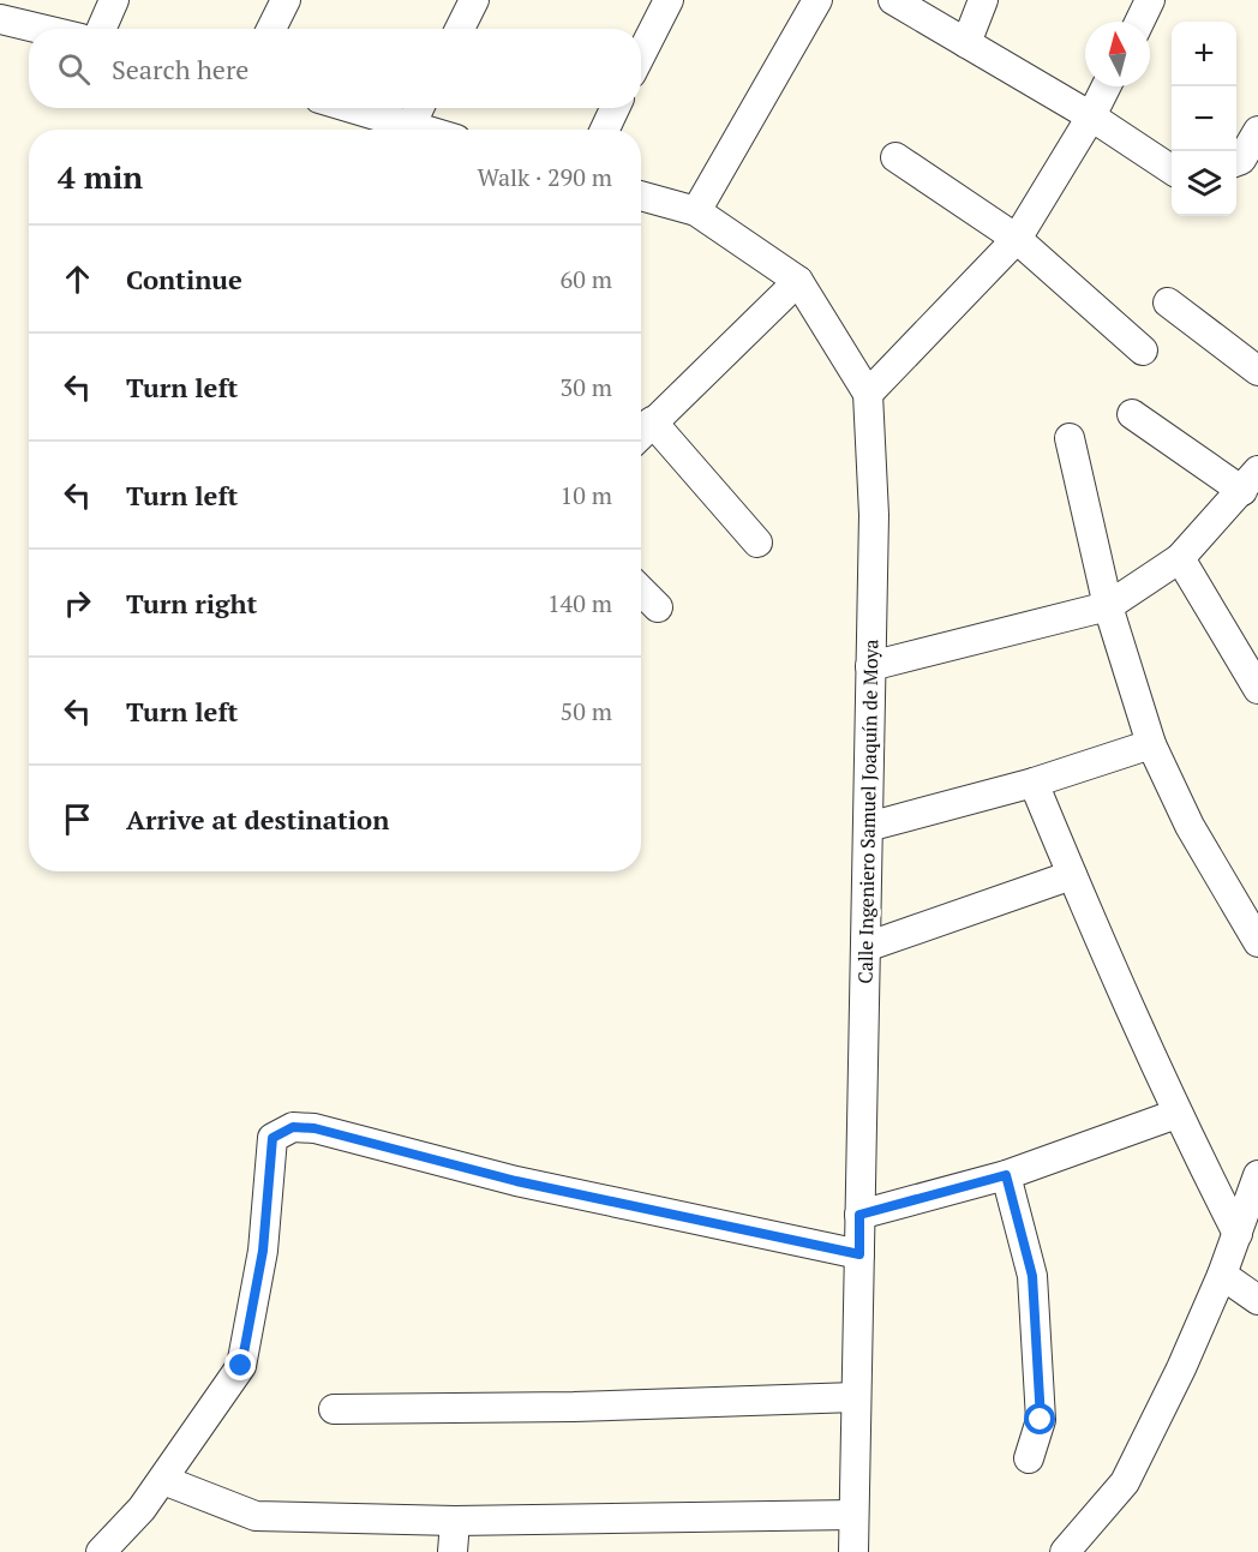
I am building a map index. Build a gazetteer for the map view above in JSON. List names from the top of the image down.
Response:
{
  "streets": {
    "street": ["Calle Ingeniero Samuel Joaquín de Moya"]
  },
  "north": "top",
  "page": {
    "map_buttons": ["+", "−"],
    "search": "Search here",
    "heading": ["4 min", "Walk · 290 m"],
    "list": [
      ["Continue", "60 m"],
      ["Turn left", "30 m"],
      ["Turn left", "10 m"],
      ["Turn right", "140 m"],
      ["Turn left", "50 m"],
      "Arrive at destination"
    ]
  }
}
